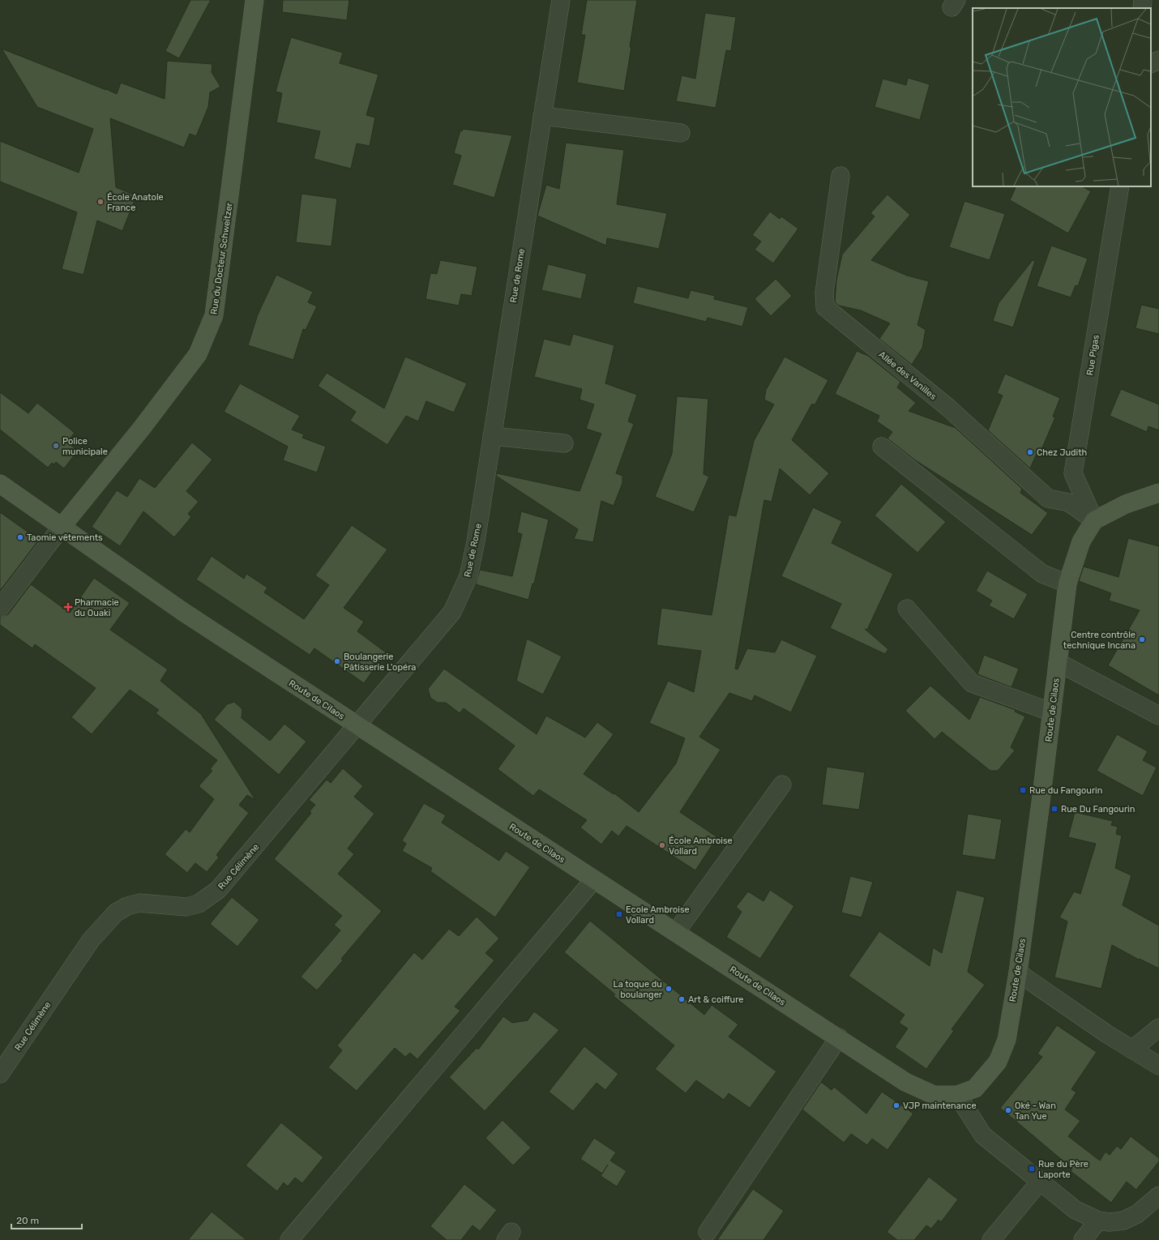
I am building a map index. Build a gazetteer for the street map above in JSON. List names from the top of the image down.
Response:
{
  "streets": {
    "main road": ["Rue du Docteur Schweitzer", "Route de Cilaos"],
    "street": [
      "Rue de Rome",
      "Rue Pigas",
      "Allée des Vanilles",
      "Rue Célimène"
    ]
  },
  "crossings": [
    ["Rue du Docteur Schweitzer", "Route de Cilaos"],
    ["Rue de Rome", "Route de Cilaos"],
    ["Rue de Rome", "Rue Célimène"],
    ["Rue Pigas", "Allée des Vanilles"],
    ["Rue Pigas", "Route de Cilaos"],
    ["Allée des Vanilles", "Route de Cilaos"],
    ["Route de Cilaos", "Rue Célimène"]
  ],
  "places": {
    "other": [
      "École Anatole France",
      "Police municipale",
      "Chez Judith",
      "Taomie vêtements",
      "Centre contrôle technique Incana",
      "Boulangerie Pâtisserie L'opéra",
      "École Ambroise Vollard",
      "La toque du boulanger",
      "Art & coiffure",
      "VJP maintenance",
      "Oké - Wan Tan Yue"
    ],
    "health": ["Pharmacie du Ouaki"],
    "transit": [
      "Rue du Fangourin",
      "Rue Du Fangourin",
      "Ecole Ambroise Vollard",
      "Rue du Père Laporte"
    ]
  },
  "scale_bar": "20 m"
}
